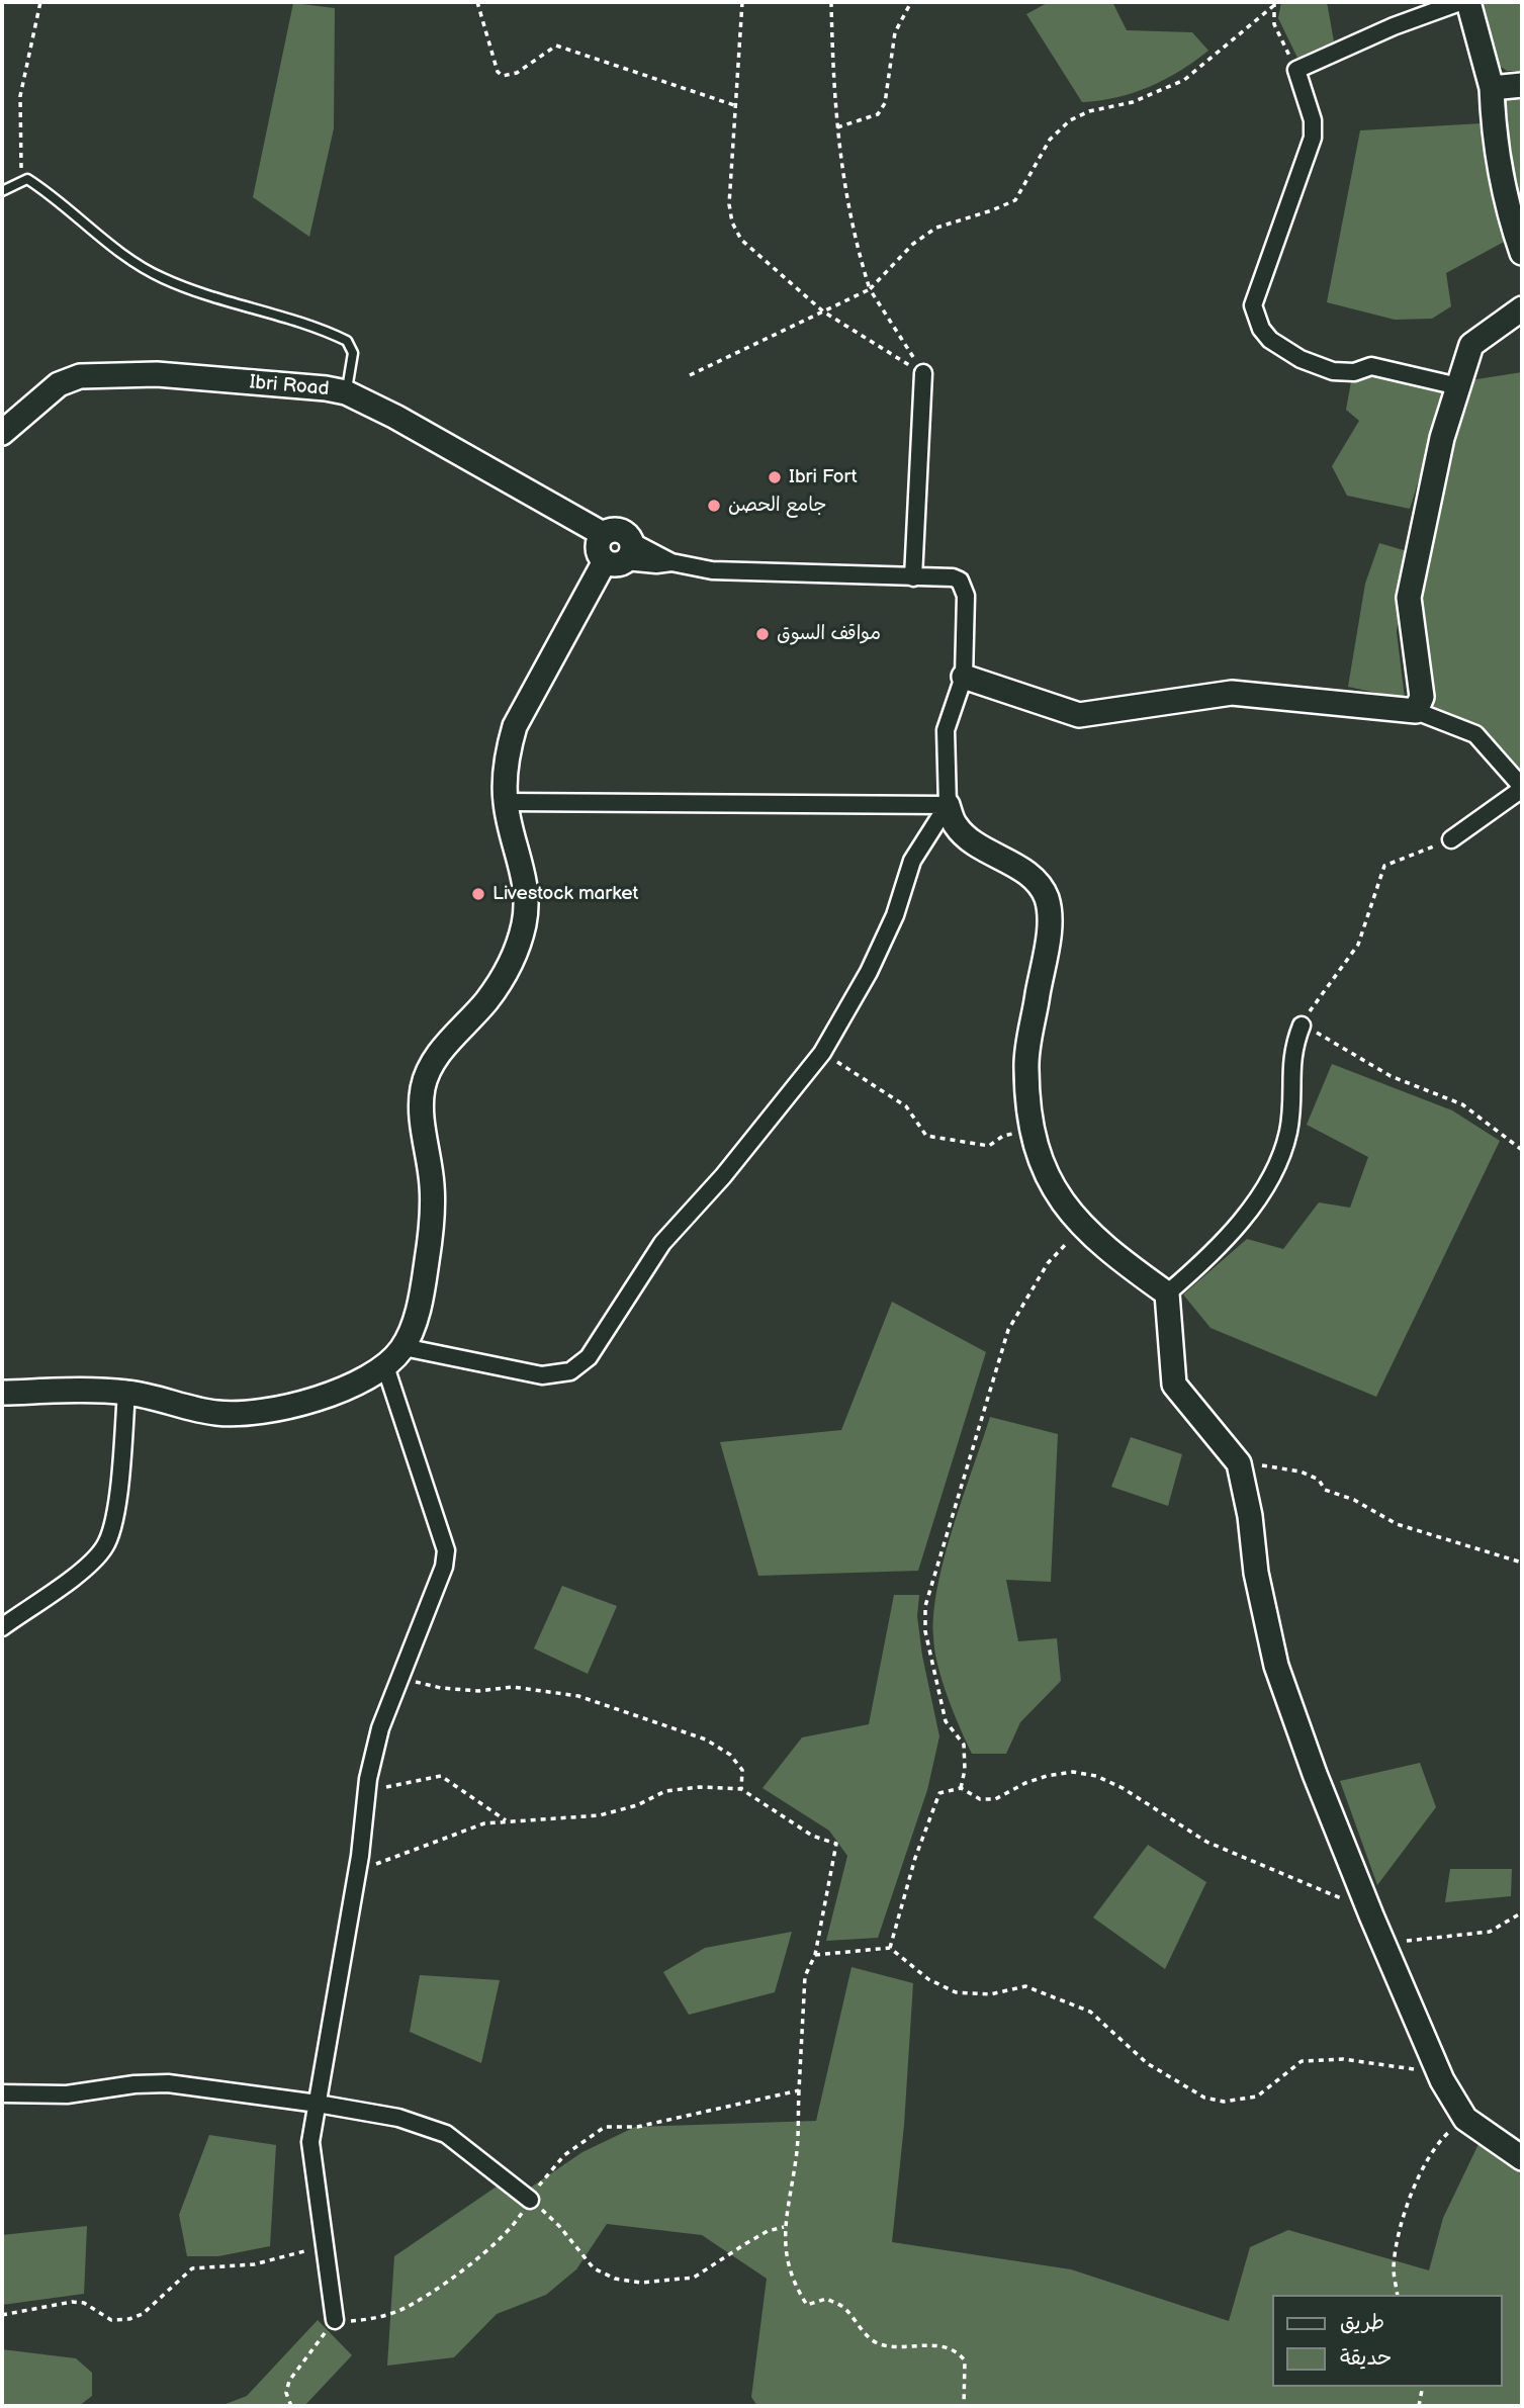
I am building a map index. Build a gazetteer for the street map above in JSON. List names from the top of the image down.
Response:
{
  "streets": {
    "street": ["Ibri Road"]
  },
  "places": [
    "Ibri Fort",
    "جامع الحصن",
    "مواقف السوق",
    "Livestock market"
  ],
  "legend": ["طريق", "حديقة"]
}
